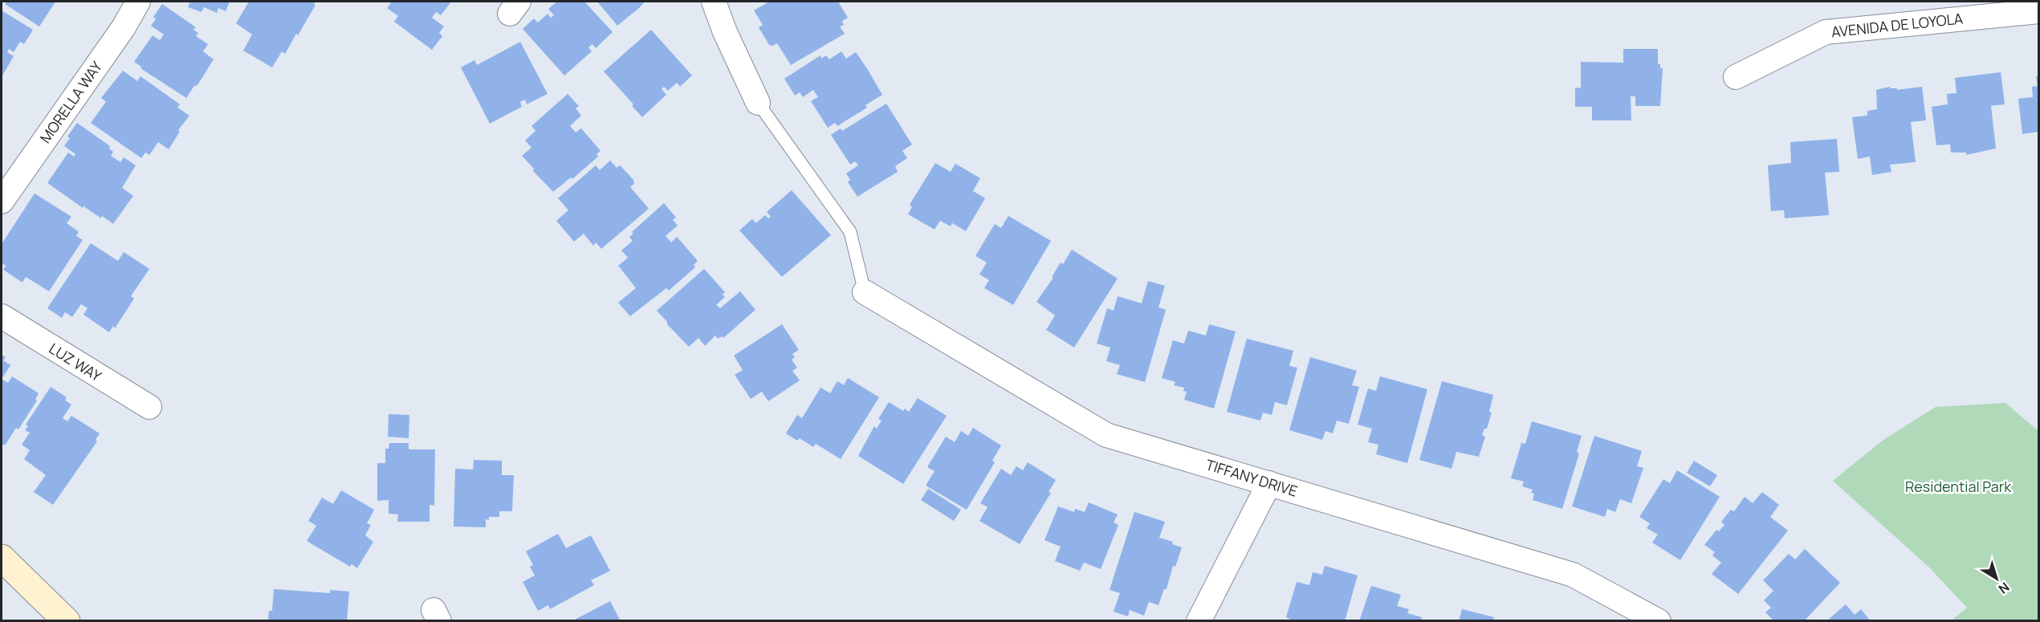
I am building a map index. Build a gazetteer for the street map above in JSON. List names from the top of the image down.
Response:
{
  "streets": {
    "street": [
      "AVENIDA DE LOYOLA",
      "MORELLA WAY",
      "LUZ WAY",
      "TIFFANY DRIVE"
    ]
  },
  "parks": ["Residential Park"],
  "north": "bottom right"
}
